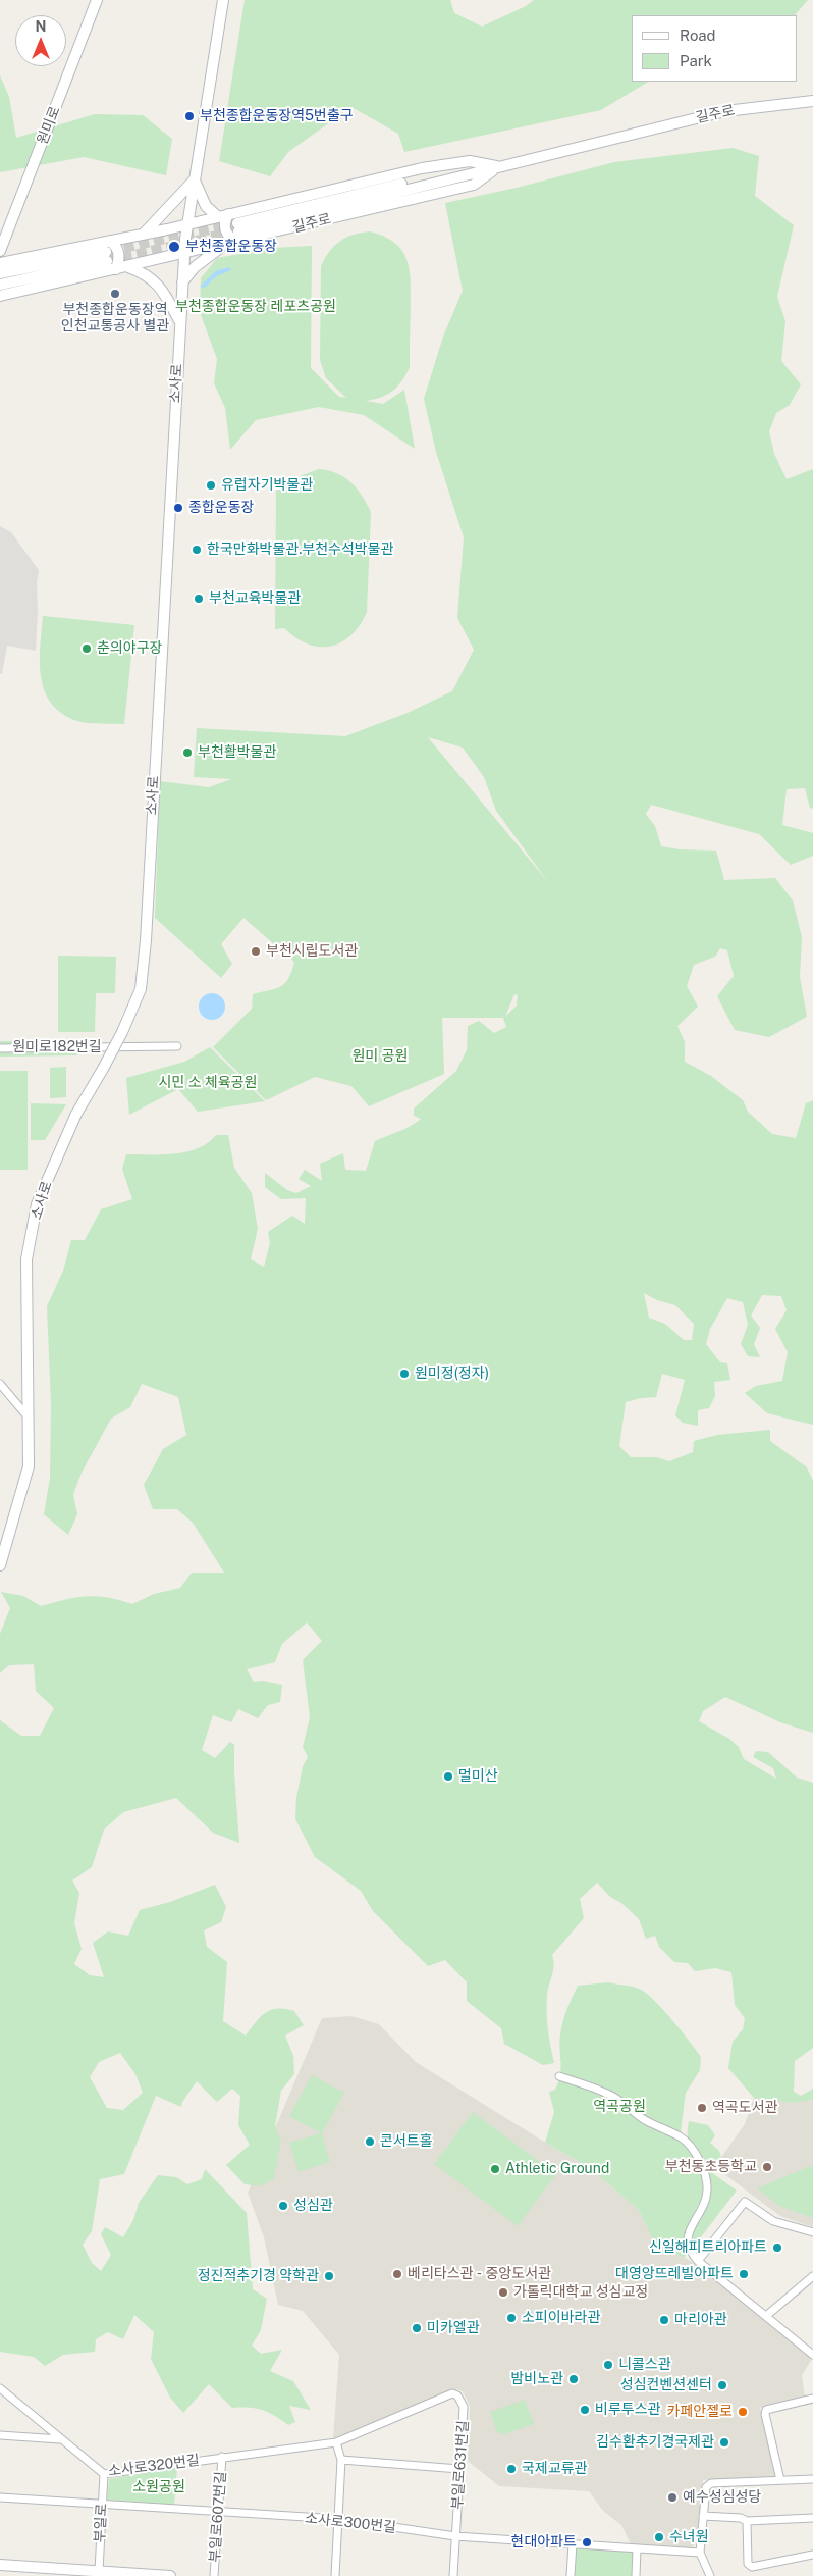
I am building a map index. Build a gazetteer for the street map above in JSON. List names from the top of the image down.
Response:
{
  "streets": {
    "street": [
      "길주로",
      "원미로",
      "소사로",
      "원미로182번길",
      "부일로631번길",
      "소사로320번길",
      "부일로607번길",
      "부일로",
      "소사로300번길"
    ]
  },
  "crossings": [
    ["길주로", "소사로"],
    ["부일로631번길", "소사로320번길"],
    ["부일로631번길", "소사로300번길"],
    ["소사로320번길", "부일로607번길"],
    ["소사로320번길", "부일로"],
    ["부일로607번길", "소사로300번길"],
    ["부일로", "소사로300번길"]
  ],
  "parks": [
    "부천종합운동장 레포츠공원",
    "원미 공원",
    "시민 소 체육공원",
    "역곡공원",
    "소원공원"
  ],
  "places": [
    "부천종합운동장역5번출구",
    "부천종합운동장",
    "부천종합운동장역 인천교통공사 별관",
    "유럽자기박물관",
    "종합운동장",
    "한국만화박물관.부천수석박물관",
    "부천교육박물관",
    "춘의야구장",
    "부천활박물관",
    "부천시립도서관",
    "원미정(정자)",
    "멀미산",
    "역곡도서관",
    "콘서트홀",
    "부천동초등학교",
    "Athletic Ground",
    "성심관",
    "신일해피트리아파트",
    "베리타스관 - 중앙도서관",
    "대영앙뜨레빌아파트",
    "정진적추기경 약학관",
    "가톨릭대학교 성심교정",
    "소피이바라관",
    "마리아관",
    "미카엘관",
    "니콜스관",
    "밤비노관",
    "성심컨벤션센터",
    "비루투스관",
    "카페안젤로",
    "김수환추기경국제관",
    "국제교류관",
    "예수성심성당",
    "수녀원",
    "현대아파트"
  ],
  "legend": ["Road", "Park"],
  "north": "top"
}
